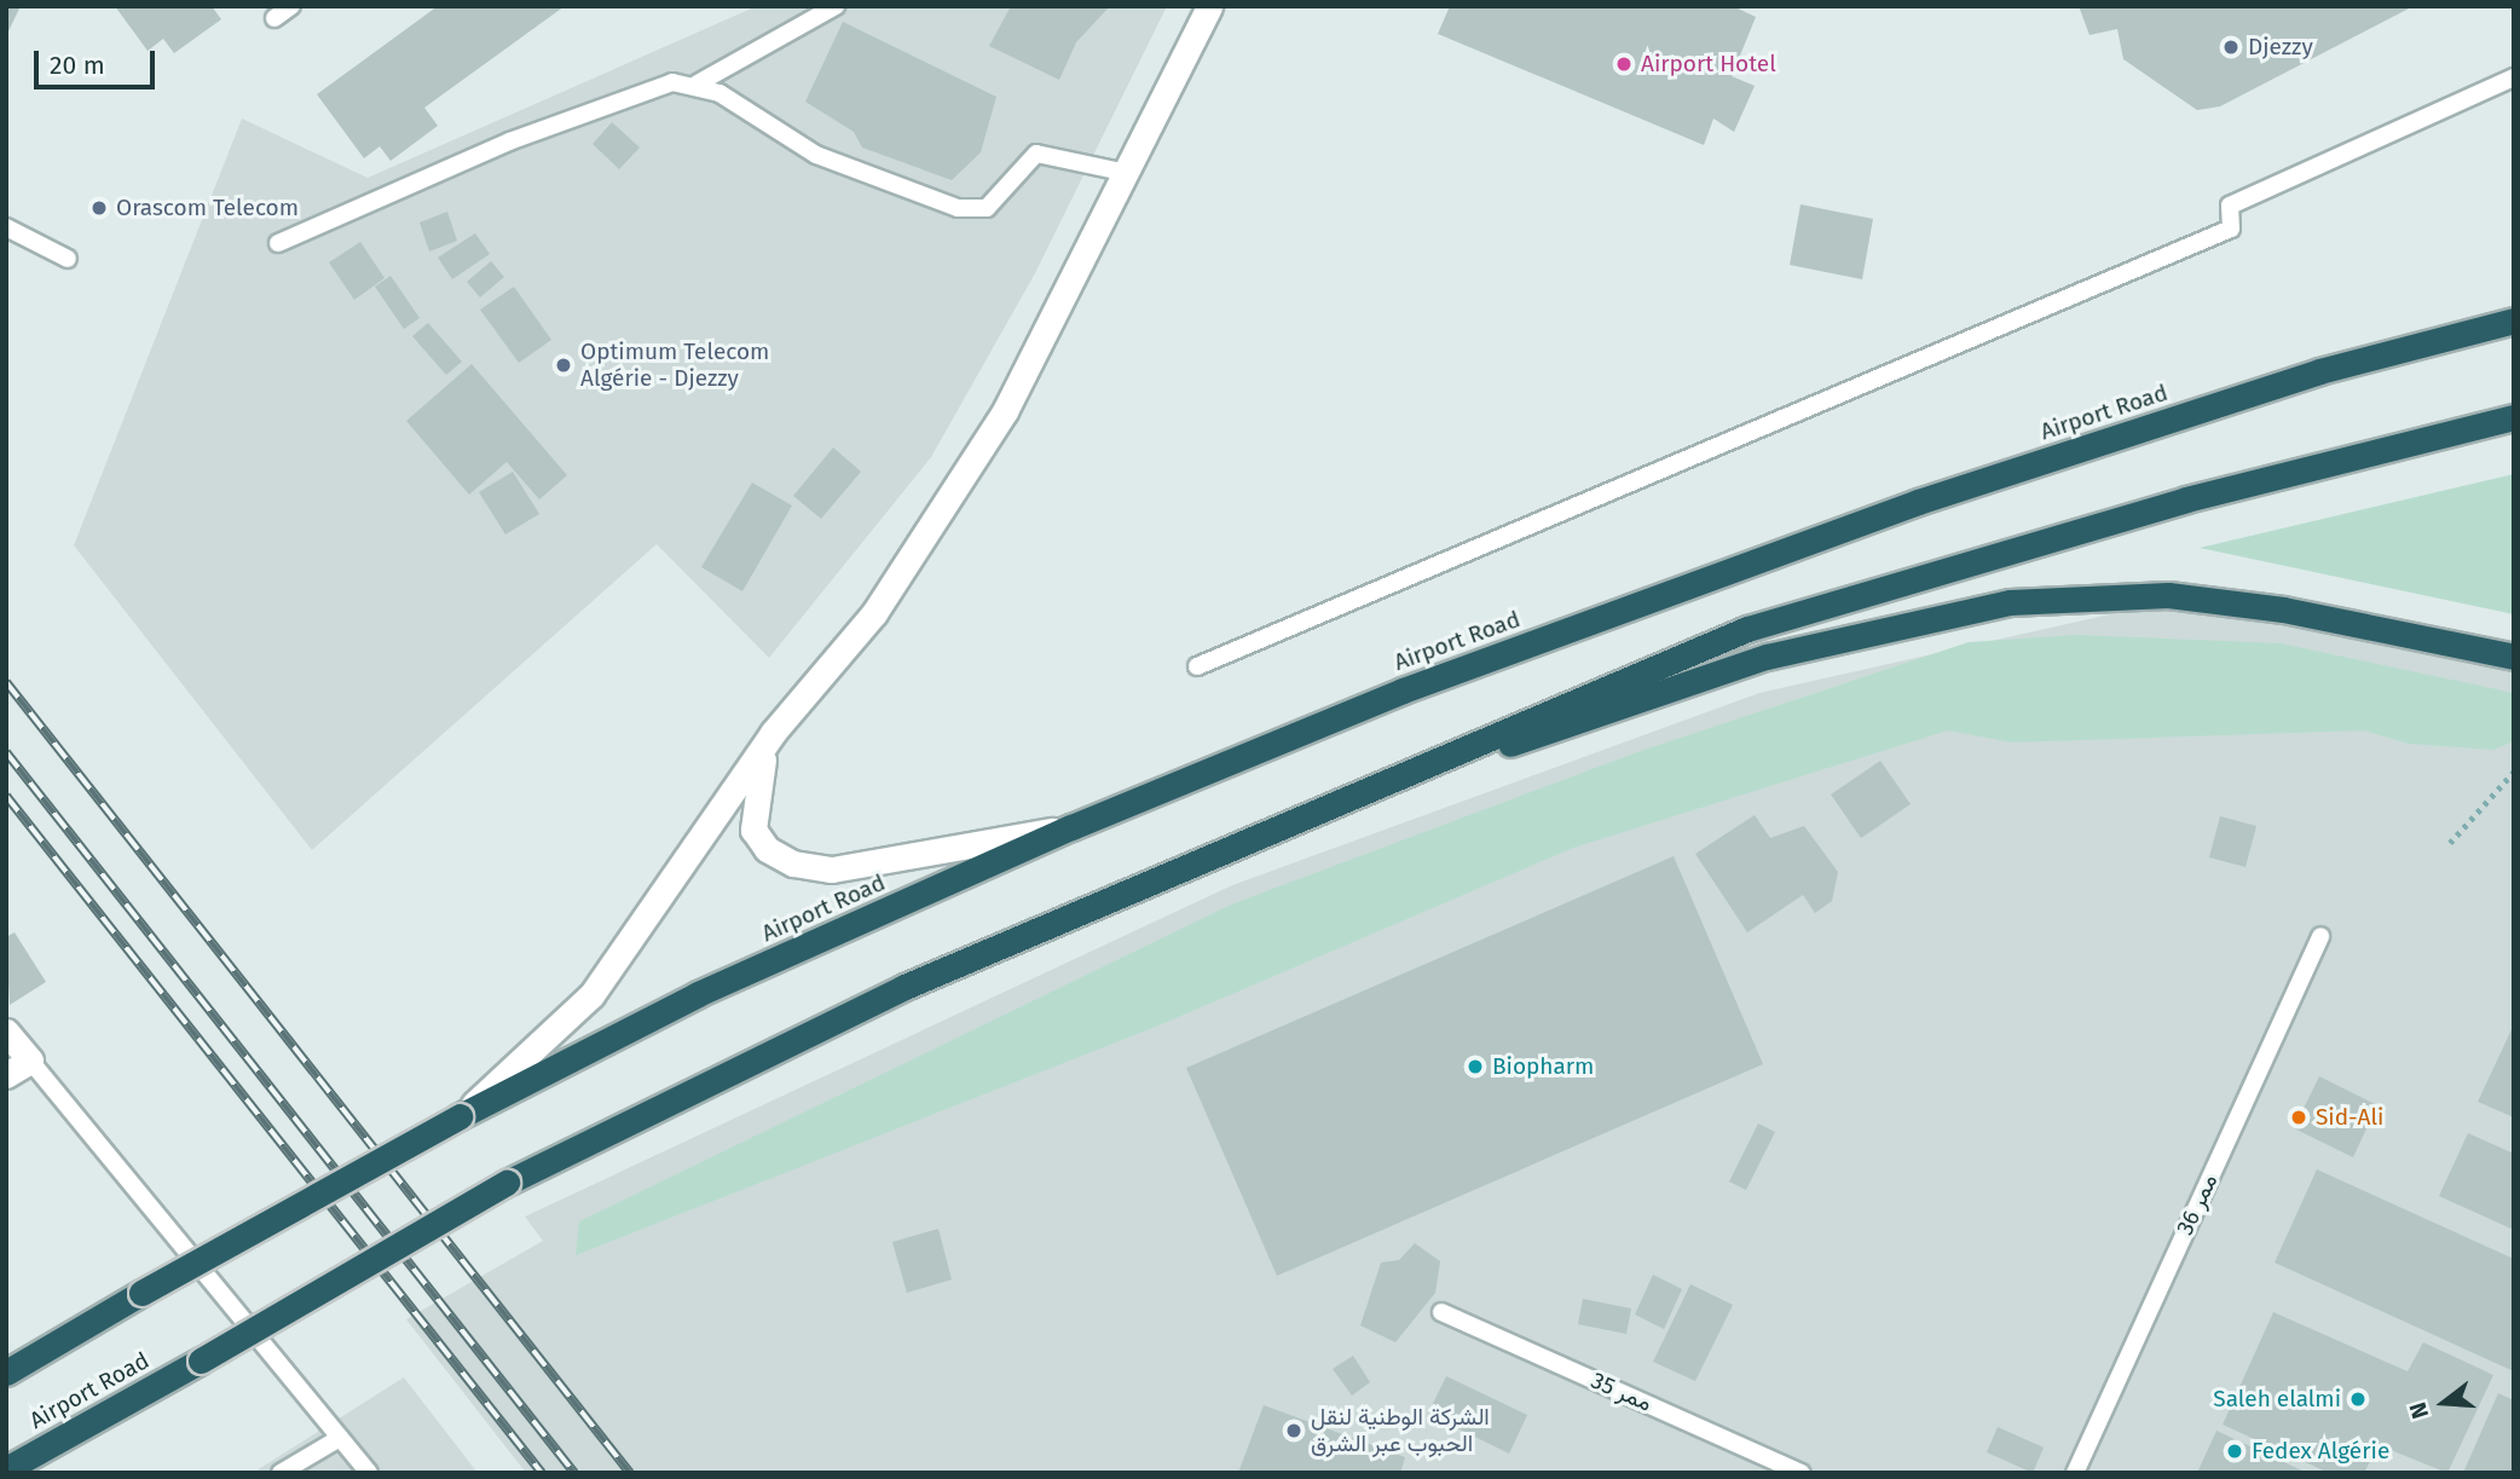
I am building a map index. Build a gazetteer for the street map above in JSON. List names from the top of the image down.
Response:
{
  "streets": {
    "highway": ["Airport Road"],
    "lane": ["ممر 36", "ممر 35"]
  },
  "places": [
    "Djezzy",
    "Airport Hotel",
    "Orascom Telecom",
    "Optimum Telecom Algérie - Djezzy",
    "Biopharm",
    "Sid-Ali",
    "Saleh elalmi",
    "الشركة الوطنية لنقل الحبوب عبر الشرق",
    "Fedex Algérie"
  ],
  "scale_bar": "20 m",
  "north": "left"
}
